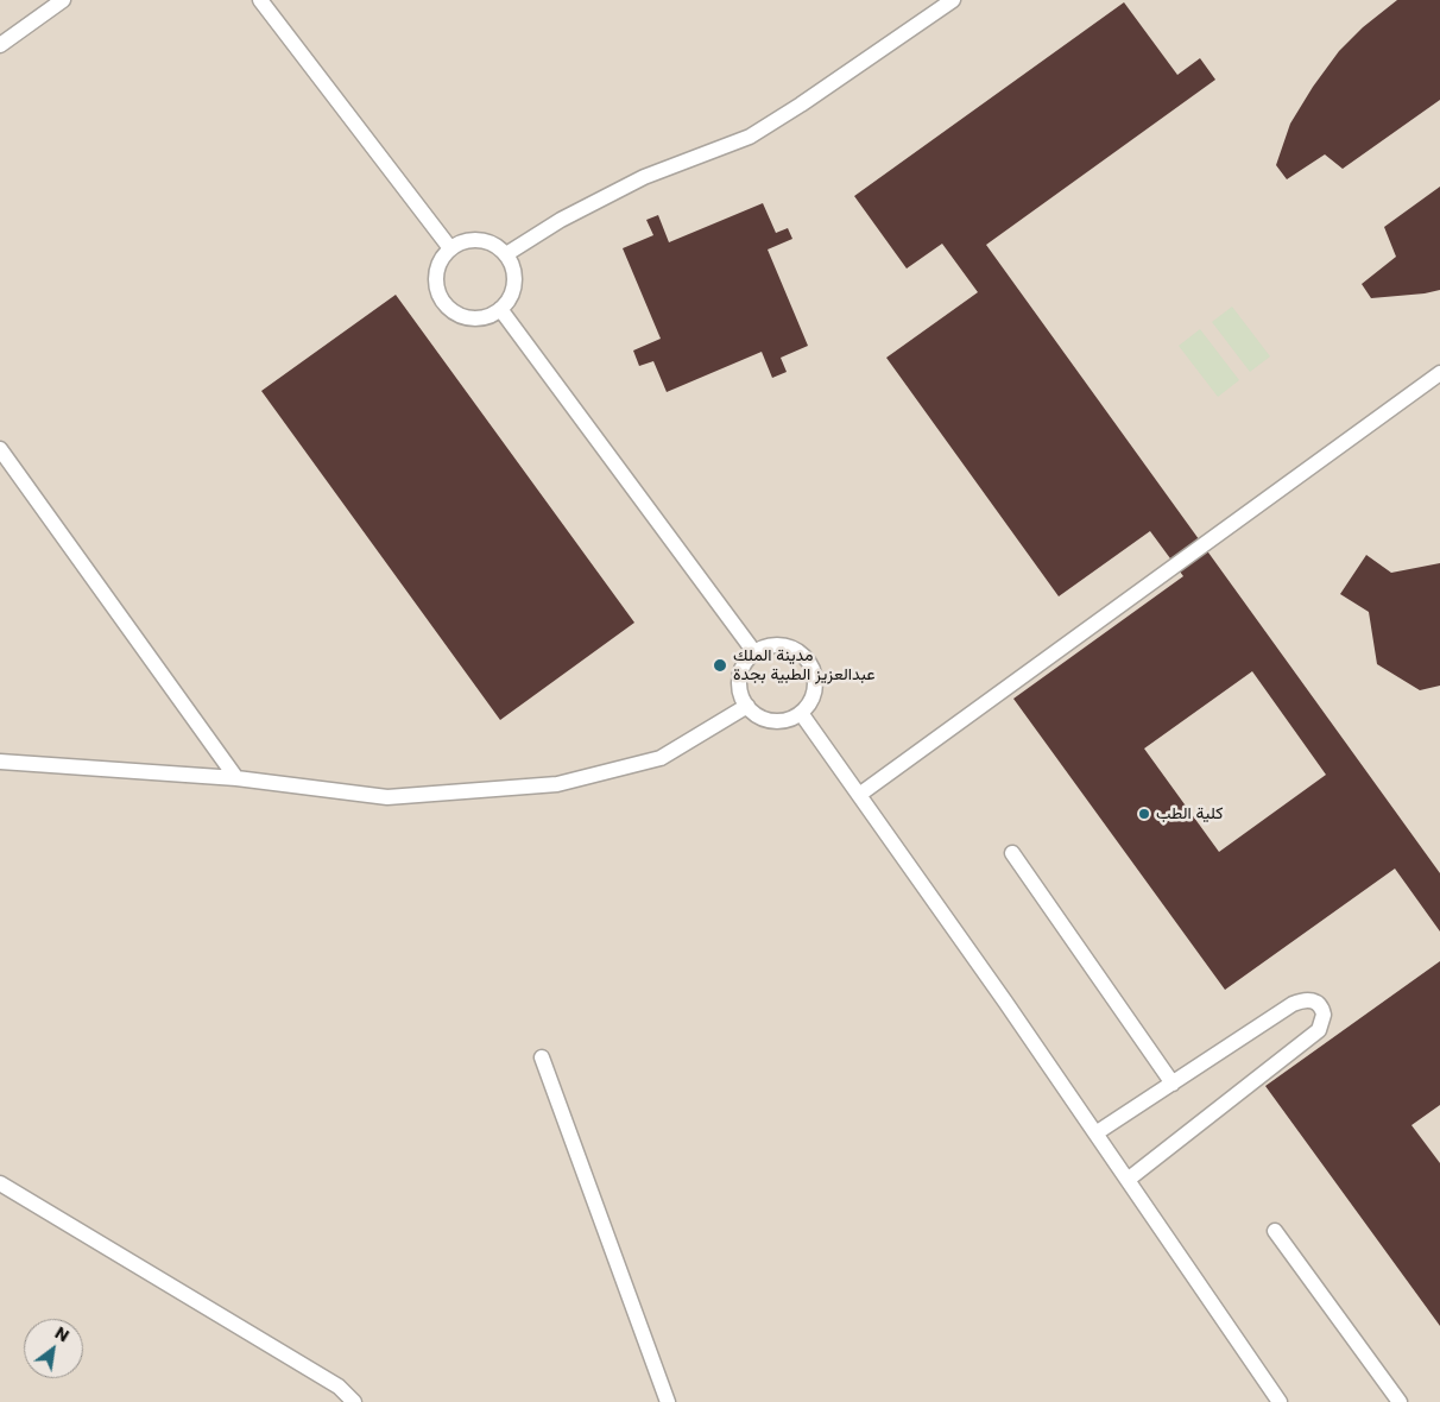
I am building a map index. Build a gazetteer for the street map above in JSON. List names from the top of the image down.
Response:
{
  "places": ["مدينة الملك عبدالعزيز الطبية بجدة", "كلية الطب"],
  "north": "top right"
}
